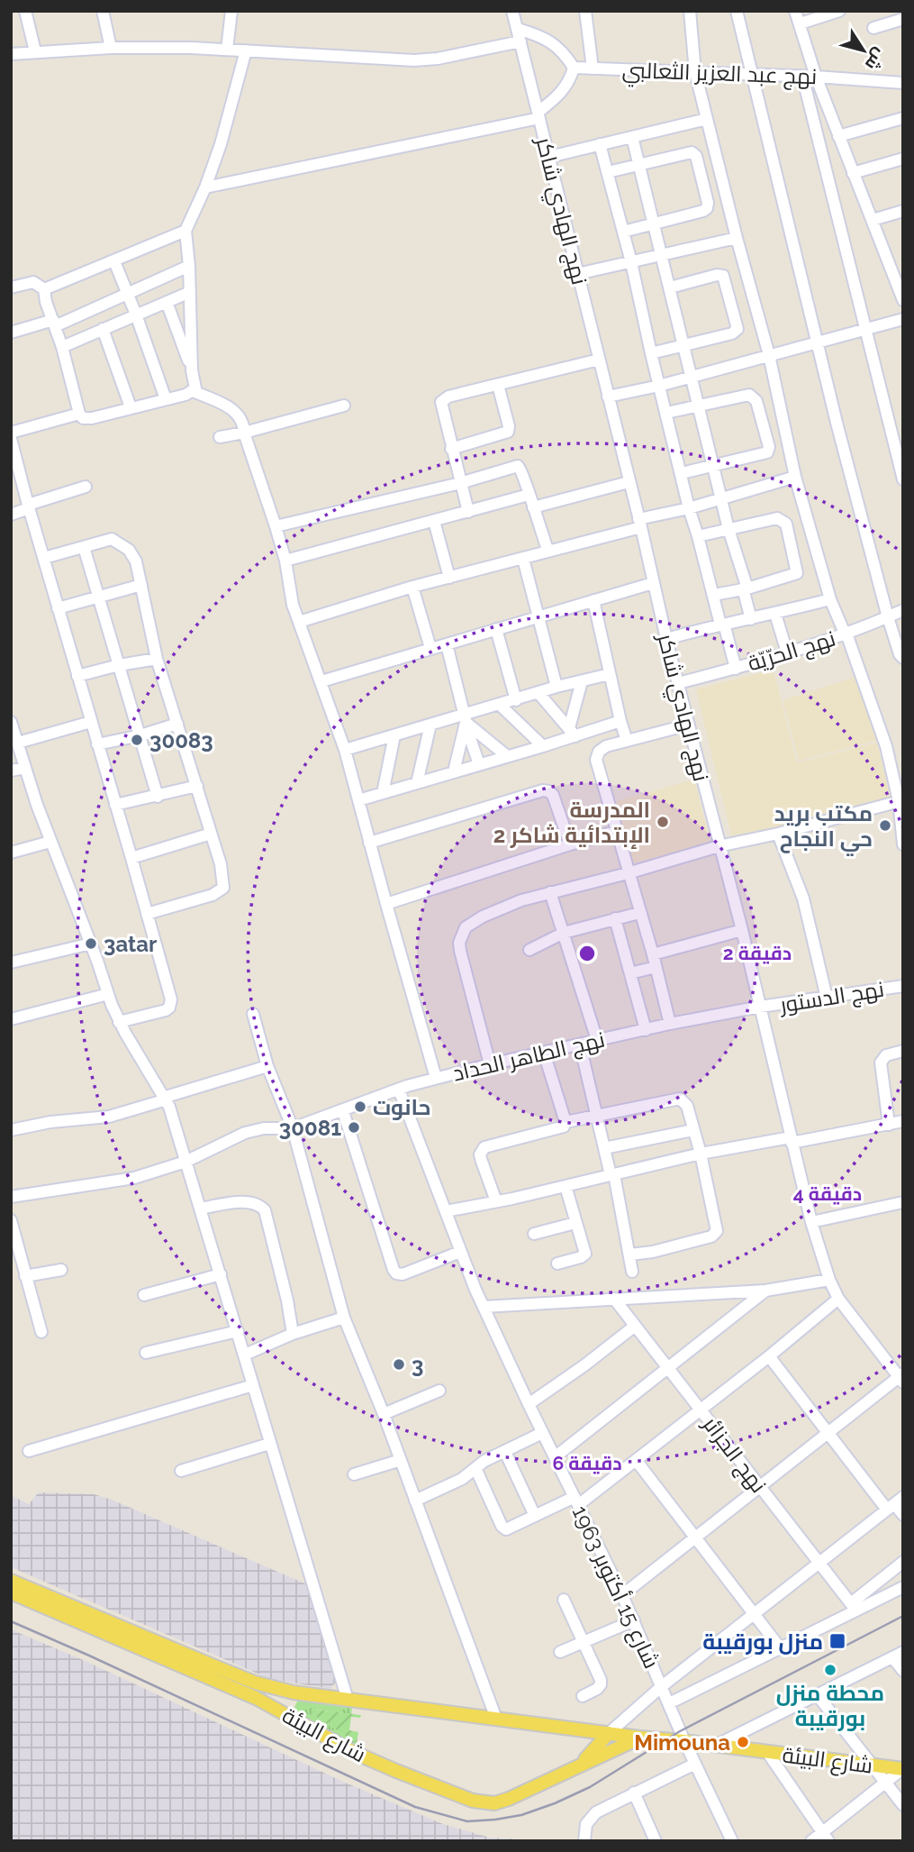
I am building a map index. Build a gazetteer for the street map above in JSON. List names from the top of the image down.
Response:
{
  "streets": {
    "main road": ["شارع البيئة"],
    "street": [
      "نهج عبد العزيز الثعالبي",
      "نهج الهادي شاكر",
      "نهج الحرّيّة",
      "نهج الدستور",
      "نهج الطاهر الحداد",
      "نهج الجزائر",
      "شارع 15 أكتوبر 1963"
    ]
  },
  "crossings": [
    ["نهج الهادي شاكر", "نهج الحرّيّة"],
    ["نهج الهادي شاكر", "نهج الدستور"],
    ["نهج الهادي شاكر", "نهج الطاهر الحداد"],
    ["نهج الدستور", "نهج الطاهر الحداد"],
    ["نهج الطاهر الحداد", "شارع 15 أكتوبر 1963"],
    ["شارع 15 أكتوبر 1963", "شارع البيئة"]
  ],
  "places": {
    "other": [
      "30083",
      "المدرسة الإبتدائية شاكر 2",
      "مكتب بريد حي النجاح",
      "3atar",
      "حانوت",
      "30081",
      "3",
      "محطة منزل بورقيبة",
      "Mimouna"
    ],
    "transit": ["منزل بورقيبة"]
  },
  "north": "bottom right",
  "rings": ["2 دقيقة", "4 دقيقة", "6 دقيقة"]
}
